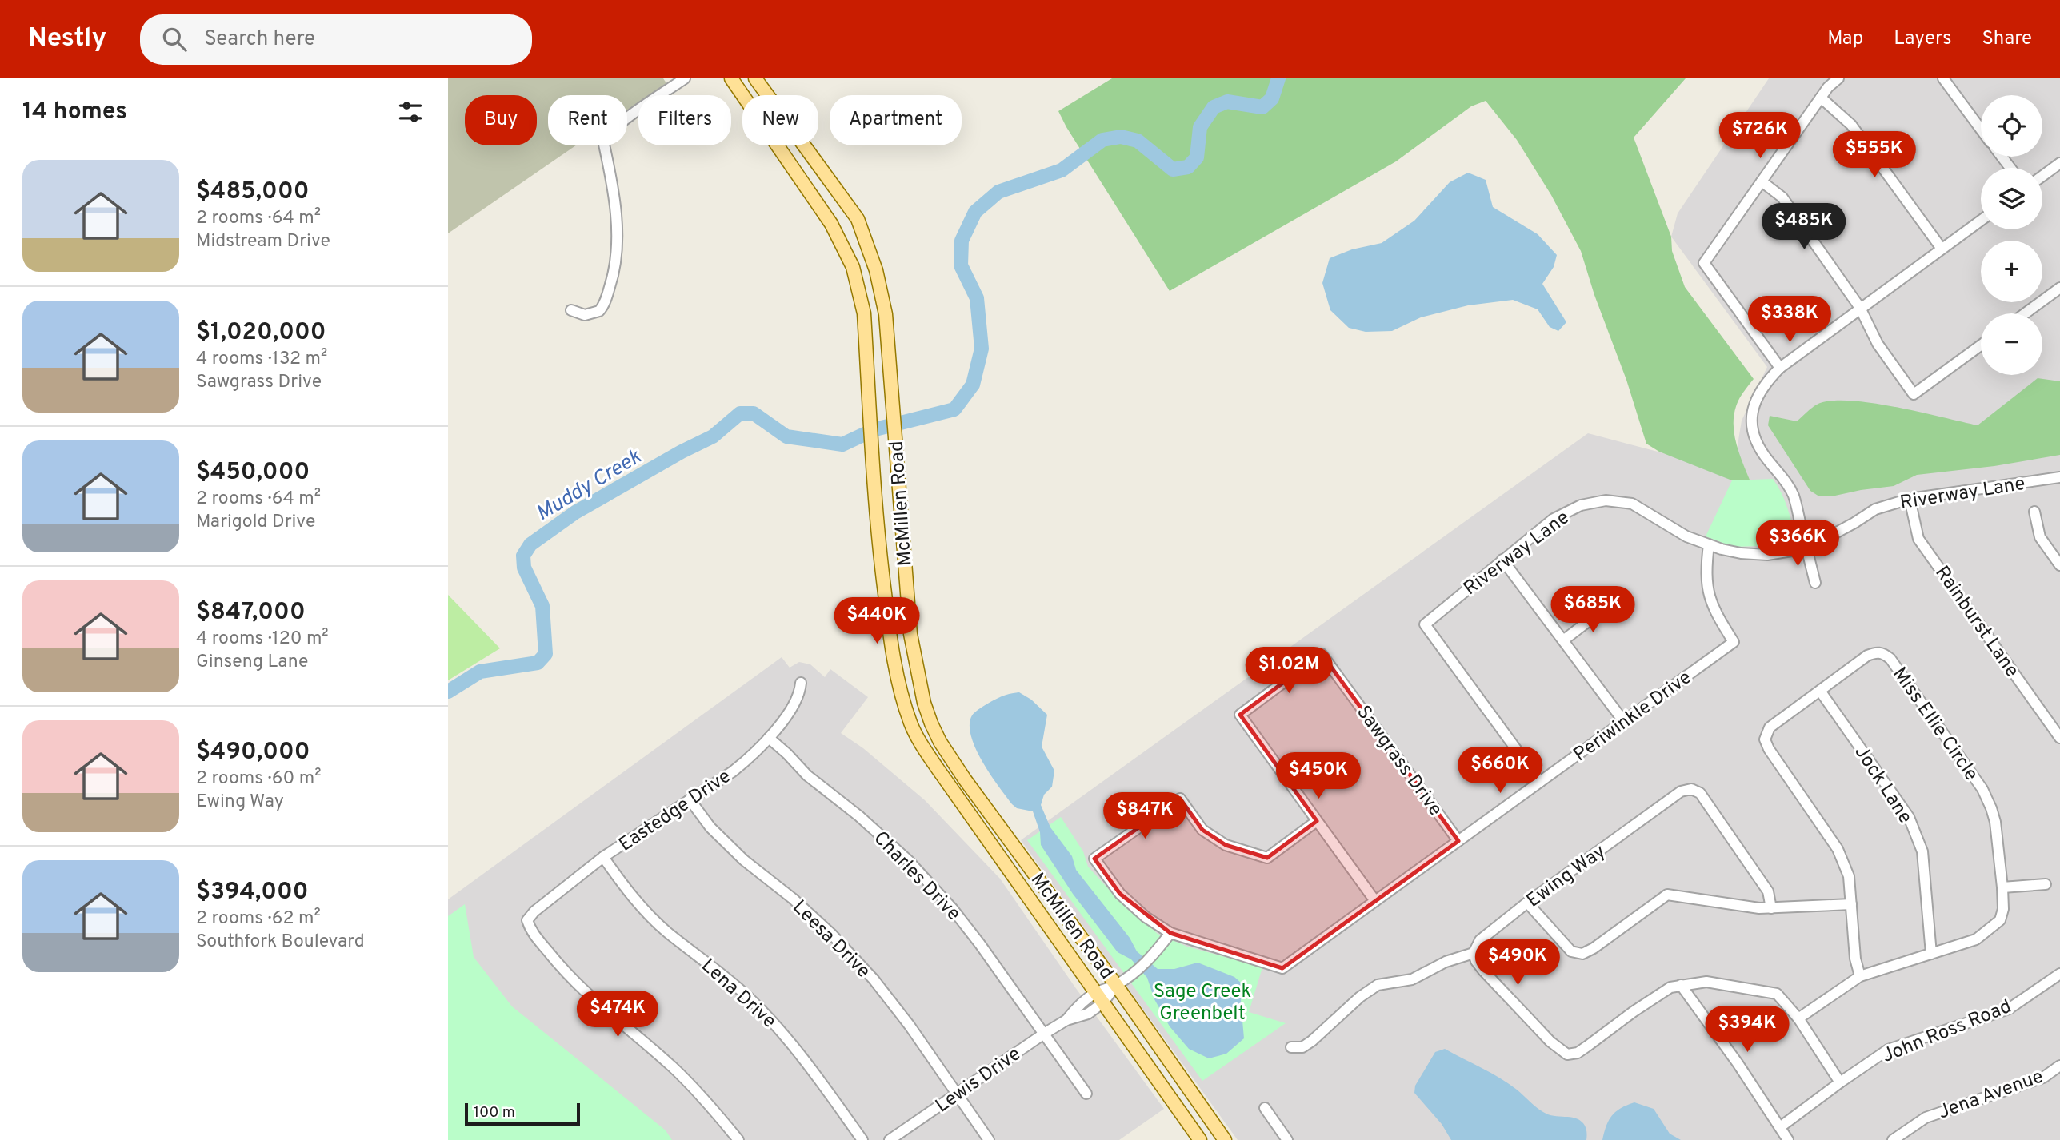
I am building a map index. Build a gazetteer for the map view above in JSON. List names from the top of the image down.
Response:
{
  "streets": {
    "main road": ["McMillen Road"],
    "street": [
      "Riverway Lane",
      "Rainburst Lane",
      "Periwinkle Drive",
      "Miss Ellie Circle",
      "Sawgrass Drive",
      "Jock Lane",
      "Eastedge Drive",
      "Charles Drive",
      "Ewing Way",
      "Leesa Drive",
      "Lena Drive",
      "John Ross Road",
      "Lewis Drive",
      "Jena Avenue"
    ]
  },
  "crossings": [
    ["Riverway Lane", "Rainburst Lane"],
    ["Riverway Lane", "Periwinkle Drive"],
    ["McMillen Road", "Lewis Drive"],
    ["Periwinkle Drive", "Sawgrass Drive"],
    ["Periwinkle Drive", "Lewis Drive"],
    ["Miss Ellie Circle", "Jock Lane"],
    ["Eastedge Drive", "Charles Drive"],
    ["Eastedge Drive", "Leesa Drive"],
    ["Eastedge Drive", "Lena Drive"],
    ["Charles Drive", "Lewis Drive"],
    ["Leesa Drive", "Lewis Drive"]
  ],
  "water": ["Muddy Creek"],
  "parks": ["Sage Creek Greenbelt"],
  "scale_bar": "100 m",
  "page": {
    "header": "Nestly",
    "search": "Search here",
    "nav": ["Map", "Layers", "Share"],
    "heading": "14 homes",
    "map_buttons": ["+", "−"],
    "chip": [
      "Buy",
      "Rent",
      "Filters",
      "New",
      "Apartment"
    ],
    "price": [
      "$726K",
      "$555K",
      "$485K",
      "$338K",
      "$366K",
      "$685K",
      "$440K",
      "$1.02M",
      "$660K",
      "$450K",
      "$847K",
      "$490K",
      "$474K",
      "$394K"
    ],
    "list": [
      {
        "name": "$485,000",
        "note": "2 rooms · 64 m² · Midstream Drive"
      },
      {
        "name": "$1,020,000",
        "note": "4 rooms · 132 m² · Sawgrass Drive"
      },
      {
        "name": "$450,000",
        "note": "2 rooms · 64 m² · Marigold Drive"
      },
      {
        "name": "$847,000",
        "note": "4 rooms · 120 m² · Ginseng Lane"
      },
      {
        "name": "$490,000",
        "note": "2 rooms · 60 m² · Ewing Way"
      },
      {
        "name": "$394,000",
        "note": "2 rooms · 62 m² · Southfork Boulevard"
      }
    ],
    "scale": "100 m"
  }
}
